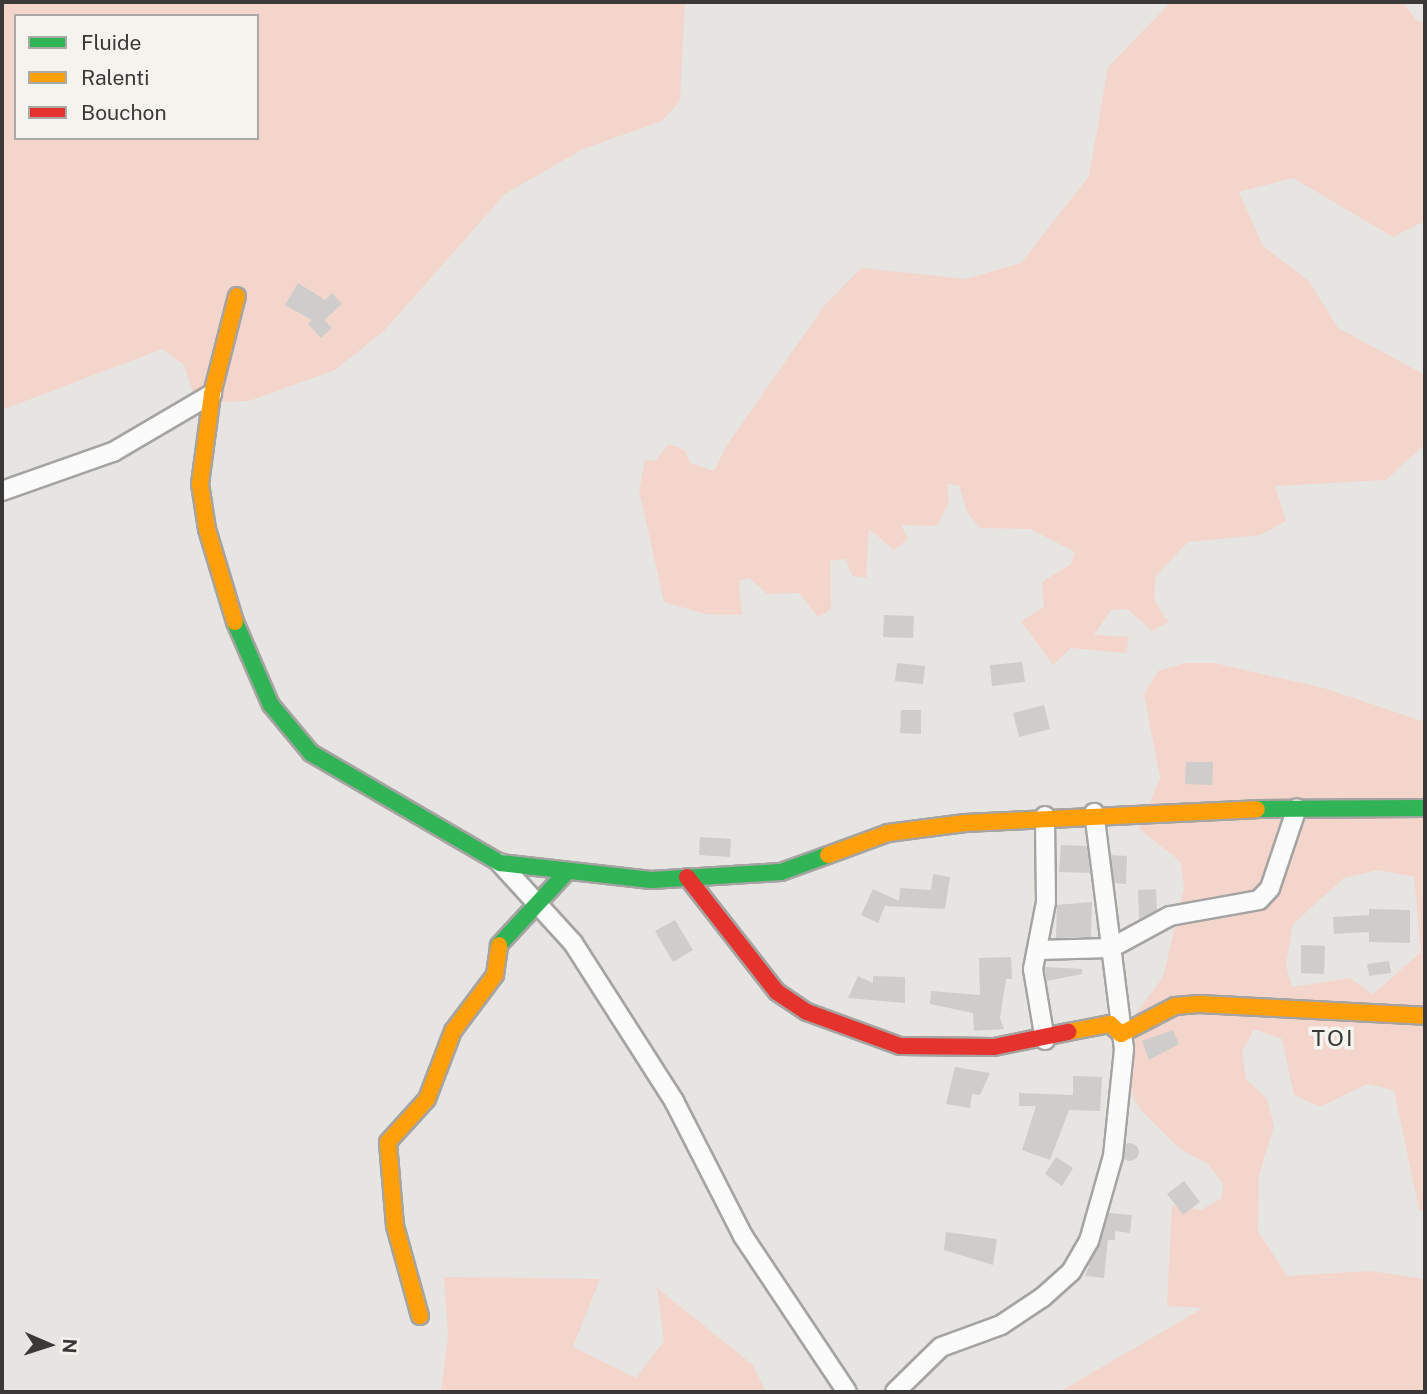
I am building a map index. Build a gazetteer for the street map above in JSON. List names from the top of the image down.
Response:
{
  "districts": ["TOI"],
  "legend": ["Fluide", "Ralenti", "Bouchon"],
  "north": "right"
}
